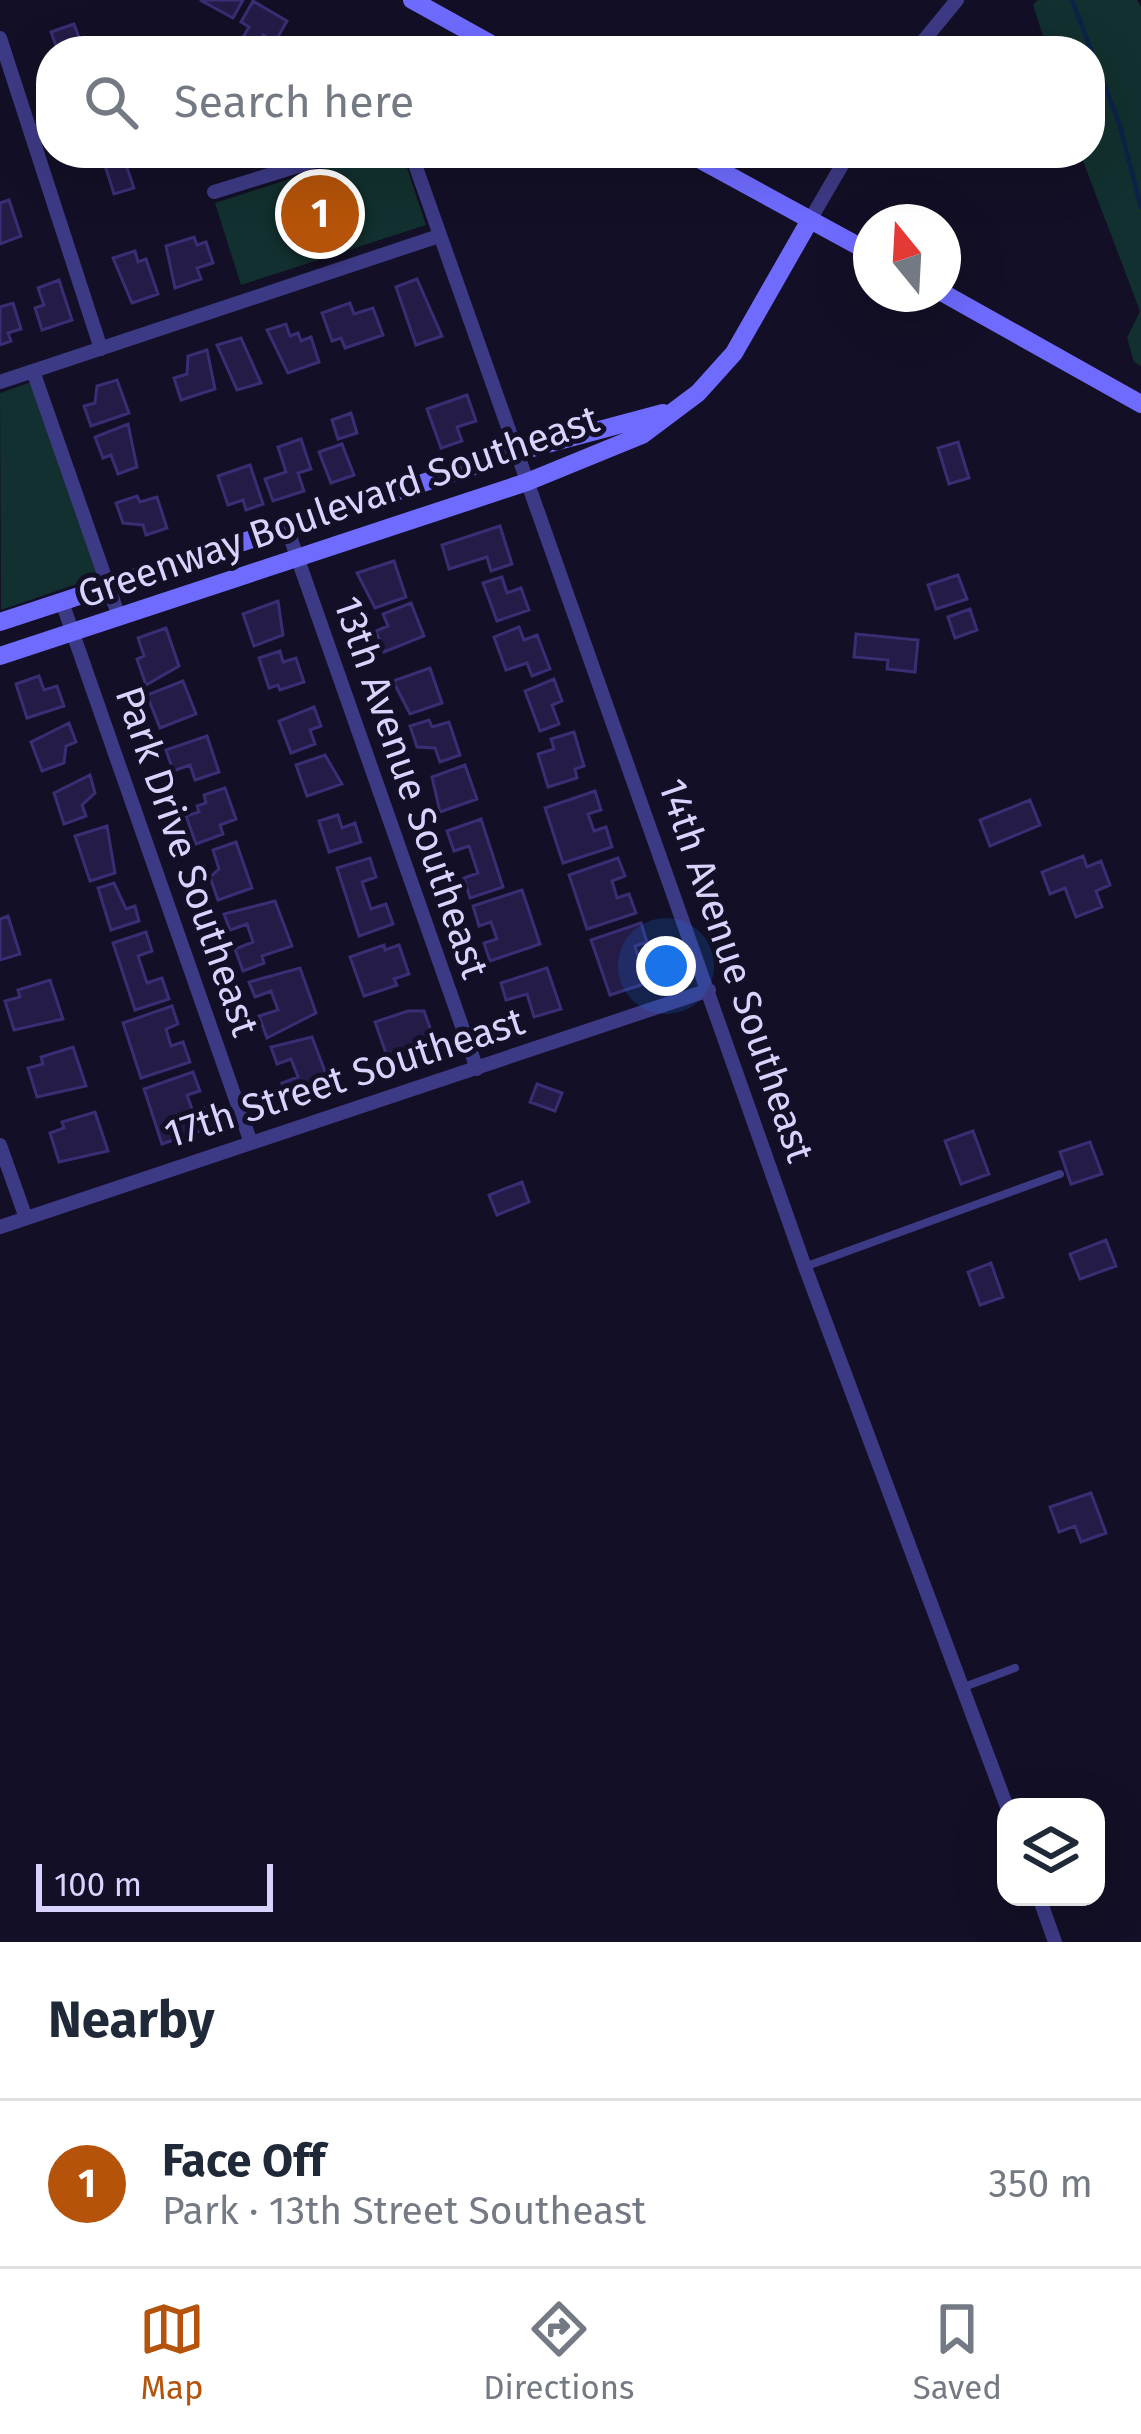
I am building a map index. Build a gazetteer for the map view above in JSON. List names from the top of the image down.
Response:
{
  "streets": {
    "street": [
      "Greenway Boulevard Southeast",
      "13th Avenue Southeast",
      "Park Drive Southeast",
      "14th Avenue Southeast",
      "17th Street Southeast"
    ]
  },
  "crossings": [
    ["Greenway Boulevard Southeast", "13th Avenue Southeast"],
    ["Greenway Boulevard Southeast", "Park Drive Southeast"],
    ["Greenway Boulevard Southeast", "14th Avenue Southeast"],
    ["13th Avenue Southeast", "17th Street Southeast"],
    ["Park Drive Southeast", "17th Street Southeast"],
    ["14th Avenue Southeast", "17th Street Southeast"]
  ],
  "scale_bar": "100 m",
  "north": "top",
  "page": {
    "search": "Search here",
    "pins": "1",
    "scale": "100 m",
    "heading": "Nearby",
    "list": [
      {
        "mark": "1",
        "name": "Face Off",
        "note": "Park · 13th Street Southeast",
        "value": "350 m"
      }
    ],
    "nav": ["Map", "Directions", "Saved"]
  }
}
